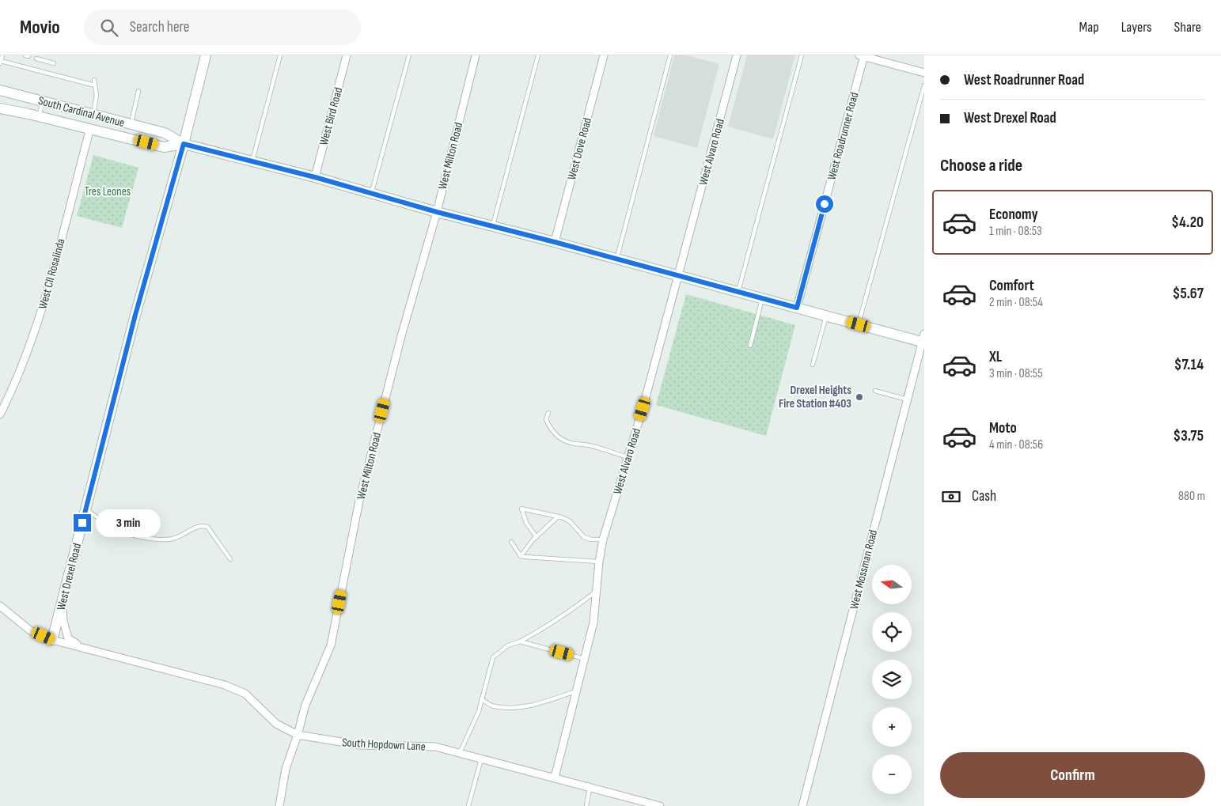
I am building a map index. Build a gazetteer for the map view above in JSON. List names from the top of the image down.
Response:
{
  "streets": {
    "main road": ["South Cardinal Avenue", "West Drexel Road"],
    "street": [
      "West Bird Road",
      "West Roadrunner Road",
      "West Dove Road",
      "West Alvaro Road",
      "West Milton Road",
      "West Cll Rosalinda",
      "West Mossman Road",
      "South Hopdown Lane"
    ]
  },
  "crossings": [
    ["South Cardinal Avenue", "West Bird Road"],
    ["South Cardinal Avenue", "West Roadrunner Road"],
    ["South Cardinal Avenue", "West Dove Road"],
    ["South Cardinal Avenue", "West Alvaro Road"],
    ["South Cardinal Avenue", "West Milton Road"],
    ["South Cardinal Avenue", "West Cll Rosalinda"],
    ["South Cardinal Avenue", "West Mossman Road"],
    ["South Cardinal Avenue", "West Drexel Road"],
    ["West Alvaro Road", "South Hopdown Lane"],
    ["West Milton Road", "South Hopdown Lane"],
    ["West Drexel Road", "South Hopdown Lane"]
  ],
  "parks": ["Tres Leones"],
  "places": ["Drexel Heights Fire Station #403"],
  "north": "left",
  "page": {
    "header": "Movio",
    "search": "Search here",
    "nav": ["Map", "Layers", "Share"],
    "banner": ["West Roadrunner Road", "West Drexel Road"],
    "heading": "Choose a ride",
    "list": [
      {
        "name": "Economy",
        "note": "1 min · 08:53",
        "value": "$4.20"
      },
      {
        "name": "Comfort",
        "note": "2 min · 08:54",
        "value": "$5.67"
      },
      {
        "name": "XL",
        "note": "3 min · 08:55",
        "value": "$7.14"
      },
      {
        "name": "Moto",
        "note": "4 min · 08:56",
        "value": "$3.75"
      }
    ],
    "pay": ["Cash", "880 m"],
    "bubble": "3 min",
    "map_buttons": ["+", "−"],
    "buttons": "Confirm"
  }
}
